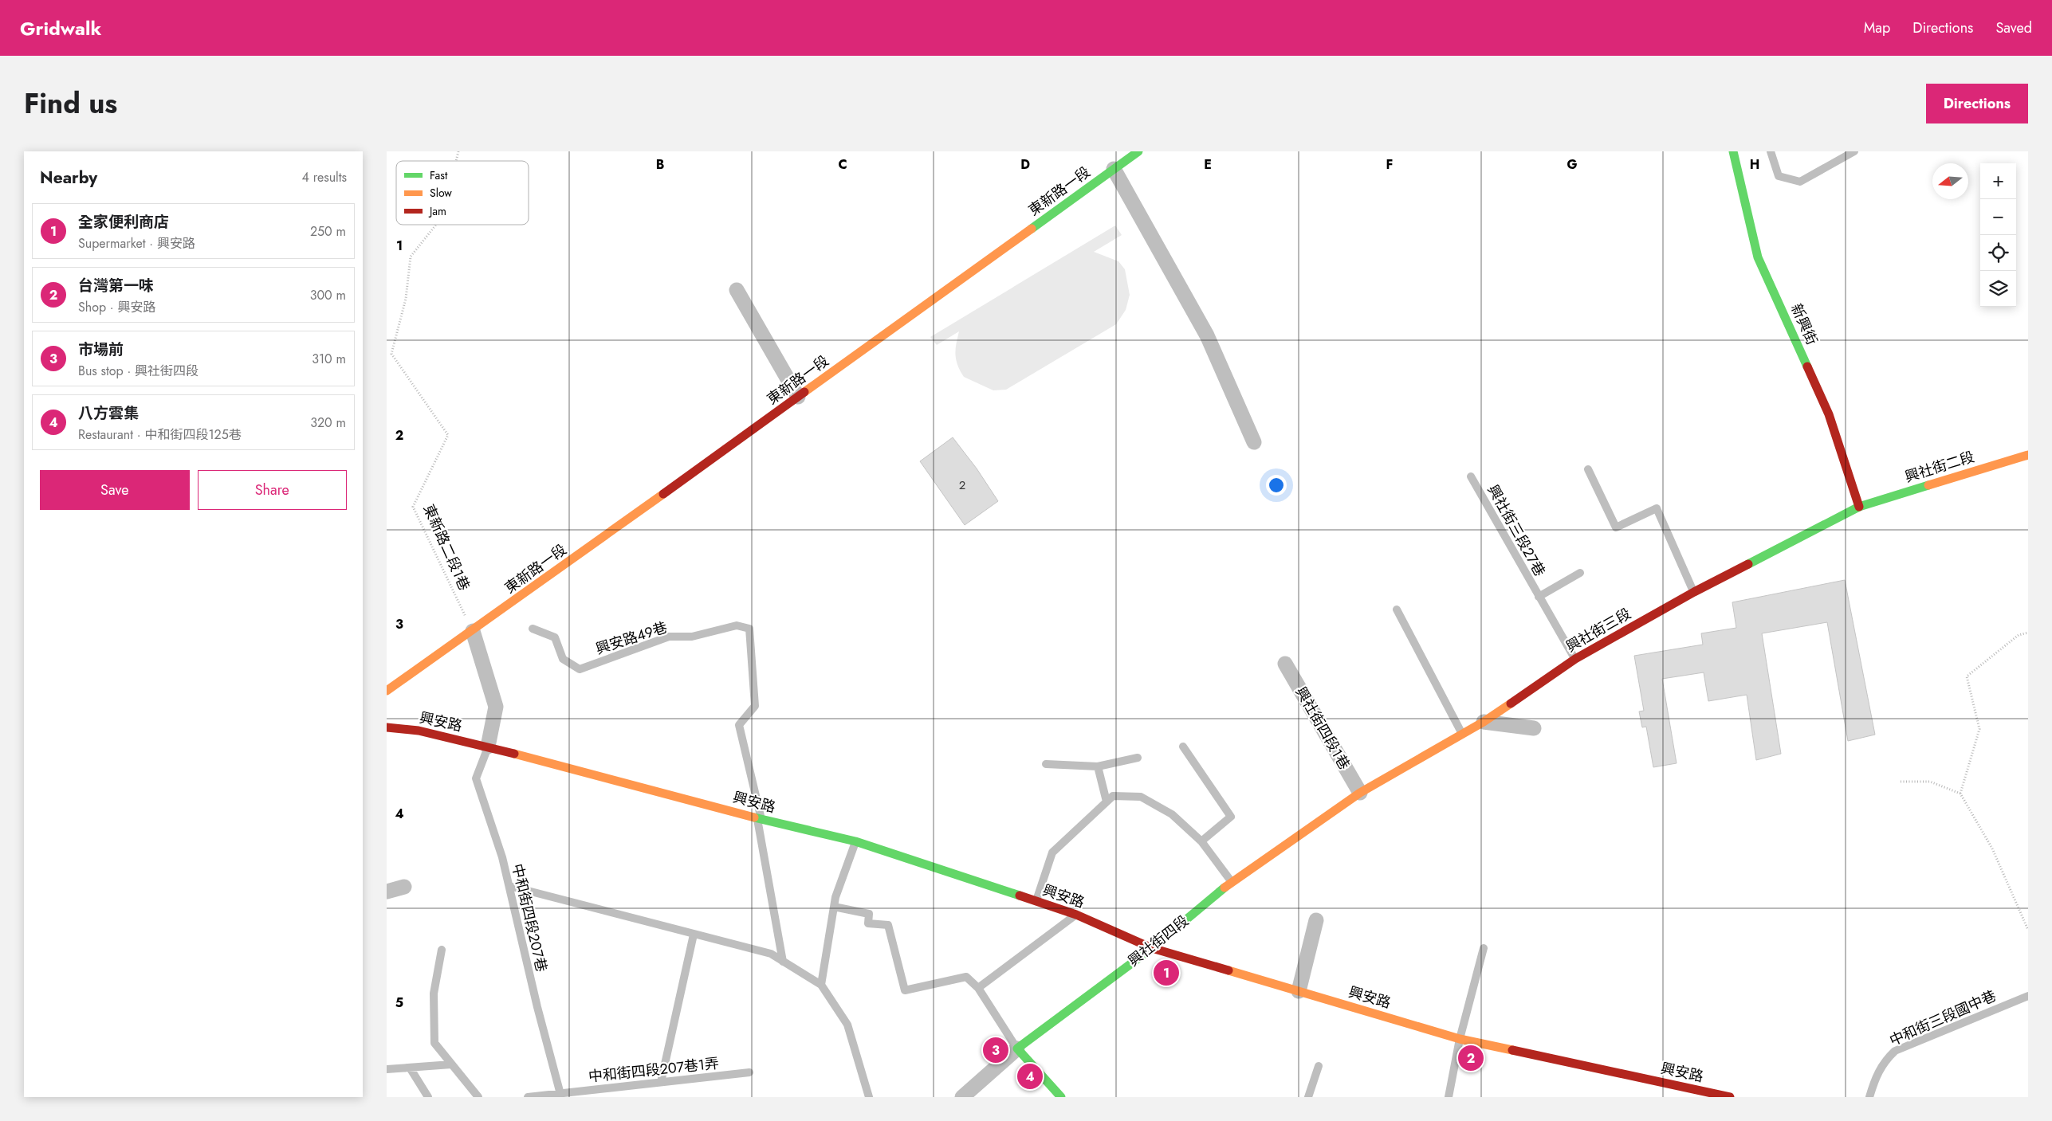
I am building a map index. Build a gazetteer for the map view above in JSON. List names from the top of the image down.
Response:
{
  "streets": {
    "street": [
      "東新路一段",
      "新興街",
      "興社街二段",
      "興社街三段",
      "興安路",
      "興社街四段1巷",
      "興社街四段"
    ],
    "lane": [
      "興社街三段27巷",
      "興安路49巷",
      "中和街四段207巷",
      "中和街三段國中巷",
      "中和街四段207巷1弄"
    ],
    "path": ["東新路二段1巷"]
  },
  "crossings": [
    ["東新路一段", "東新路二段1巷"],
    ["新興街", "興社街二段"],
    ["新興街", "興社街三段"],
    ["興社街二段", "興社街三段"],
    ["興社街三段27巷", "興社街三段"],
    ["興社街三段", "興社街四段1巷"],
    ["興社街三段", "興社街四段"],
    ["興安路49巷", "興安路"],
    ["興安路", "中和街四段207巷"],
    ["興安路", "興社街四段"],
    ["興社街四段1巷", "興社街四段"],
    ["中和街四段207巷", "中和街四段207巷1弄"]
  ],
  "house_numbers": ["2"],
  "legend": ["Fast", "Slow", "Jam"],
  "north": "left",
  "page": {
    "header": "Gridwalk",
    "nav": ["Map", "Directions", "Saved"],
    "title": "Find us",
    "buttons": [
      "Directions",
      ["Save", "Share"]
    ],
    "heading": ["Nearby", "4 results"],
    "map_buttons": ["+", "−"],
    "list": [
      {
        "mark": "1",
        "name": "全家便利商店",
        "note": "Supermarket · 興安路",
        "value": "250 m"
      },
      {
        "mark": "2",
        "name": "台灣第一味",
        "note": "Shop · 興安路",
        "value": "300 m"
      },
      {
        "mark": "3",
        "name": "市場前",
        "note": "Bus stop · 興社街四段",
        "value": "310 m"
      },
      {
        "mark": "4",
        "name": "八方雲集",
        "note": "Restaurant · 中和街四段125巷",
        "value": "320 m"
      }
    ],
    "pins": [
      "1",
      "3",
      "2",
      "4"
    ]
  },
  "grid": {
    "columns": [
      "B",
      "C",
      "D",
      "E",
      "F",
      "G",
      "H"
    ],
    "rows": [
      "1",
      "2",
      "3",
      "4",
      "5"
    ]
  }
}
